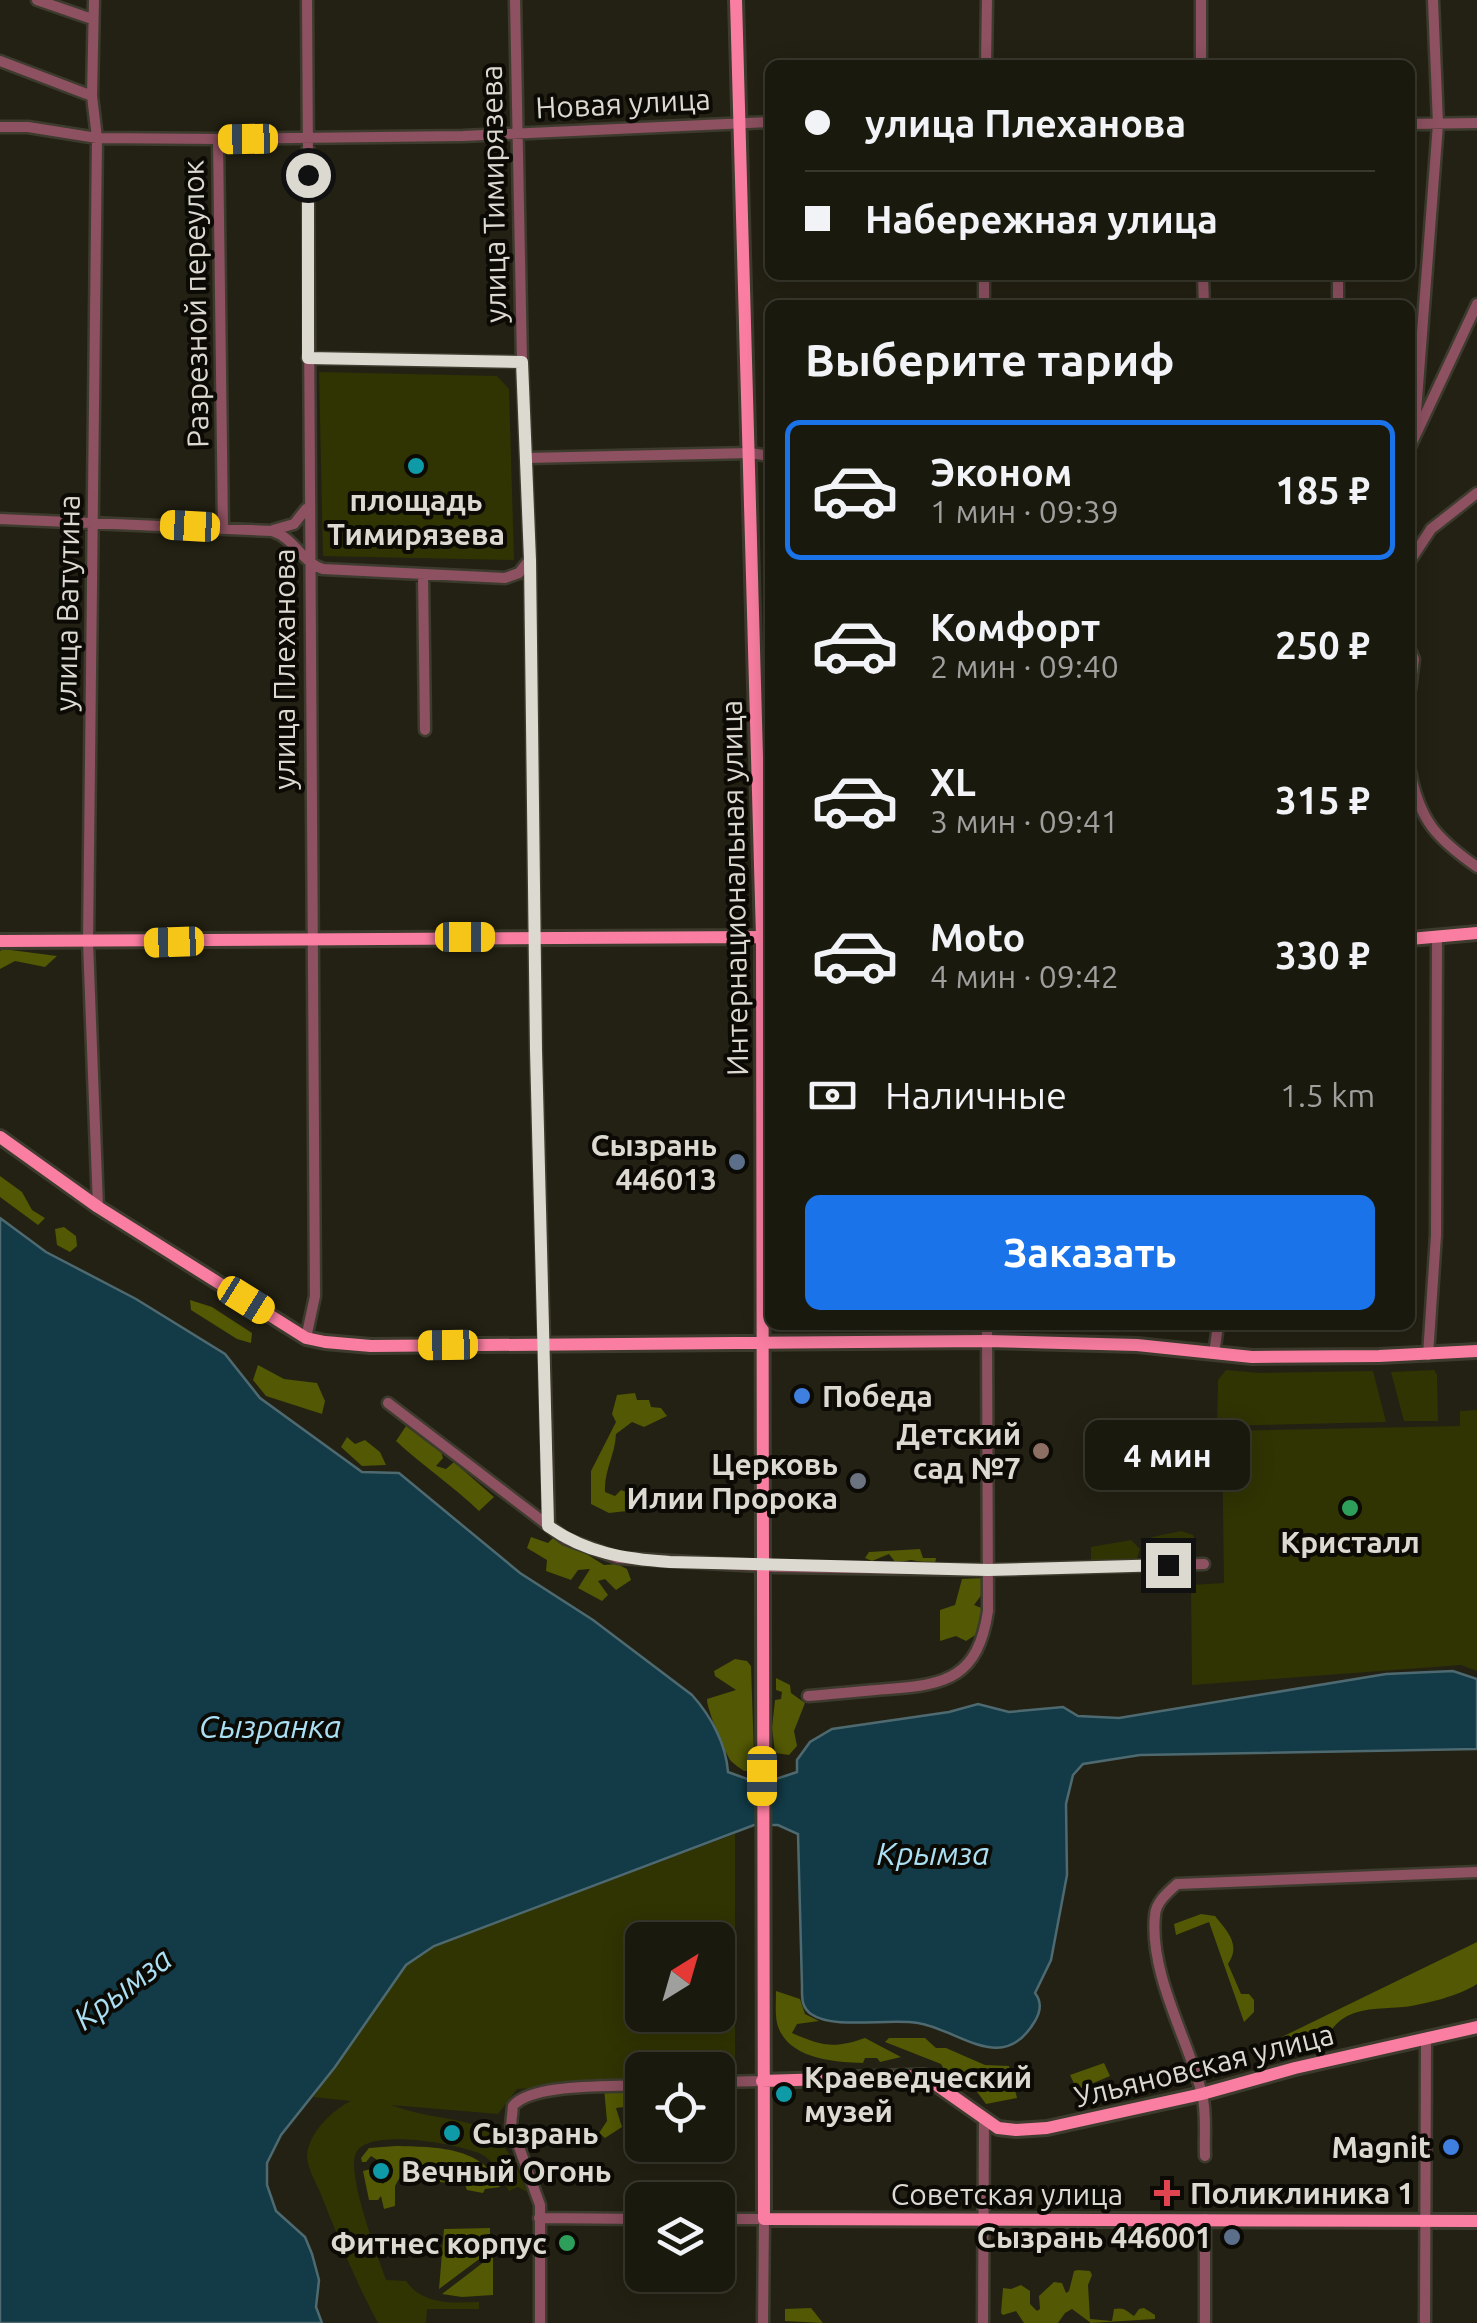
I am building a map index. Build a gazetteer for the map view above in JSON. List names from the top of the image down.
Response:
{
  "streets": {
    "main road": ["Интернациональная улица", "Ульяновская улица", "Советская улица"],
    "street": [
      "Новая улица",
      "улица Тимирязева",
      "Разрезной переулок",
      "улица Ватутина",
      "улица Плеханова"
    ]
  },
  "crossings": [
    ["Новая улица", "улица Тимирязева"],
    ["Новая улица", "Разрезной переулок"],
    ["Новая улица", "улица Ватутина"],
    ["Новая улица", "улица Плеханова"],
    ["Новая улица", "Интернациональная улица"],
    ["Интернациональная улица", "Ульяновская улица"],
    ["Интернациональная улица", "Советская улица"]
  ],
  "water": ["Сызранка", "Крымза"],
  "places": {
    "other": [
      "площадь Тимирязева",
      "Сызрань 446013",
      "Победа",
      "Детский сад №7",
      "Церковь Илии Пророка",
      "Кристалл",
      "Краеведческий музей",
      "Сызрань",
      "Magnit",
      "Вечный Огонь",
      "Сызрань 446001",
      "Фитнес корпус"
    ],
    "health": ["Поликлиника 1"]
  },
  "north": "top right",
  "page": {
    "banner": ["улица Плеханова", "Набережная улица"],
    "heading": "Выберите тариф",
    "list": [
      {
        "name": "Эконом",
        "note": "1 мин · 09:39",
        "value": "185 ₽"
      },
      {
        "name": "Комфорт",
        "note": "2 мин · 09:40",
        "value": "250 ₽"
      },
      {
        "name": "XL",
        "note": "3 мин · 09:41",
        "value": "315 ₽"
      },
      {
        "name": "Moto",
        "note": "4 мин · 09:42",
        "value": "330 ₽"
      }
    ],
    "pay": ["Наличные", "1.5 km"],
    "buttons": "Заказать",
    "bubble": "4 мин"
  }
}
